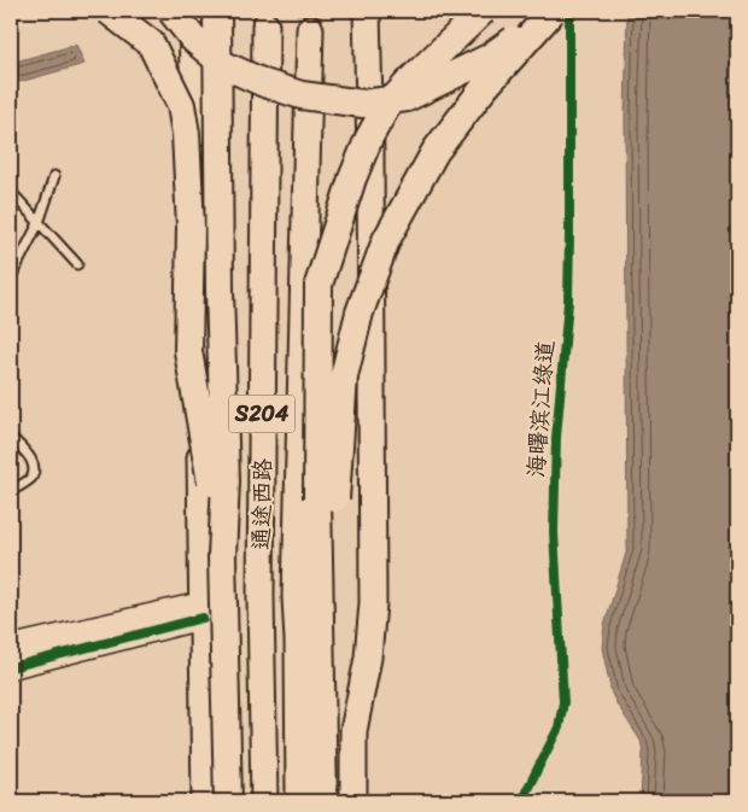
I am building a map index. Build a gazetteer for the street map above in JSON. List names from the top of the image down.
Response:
{
  "streets": {
    "main road": ["S204", "通途西路"],
    "cycle path": ["海曙滨江绿道"]
  }
}
